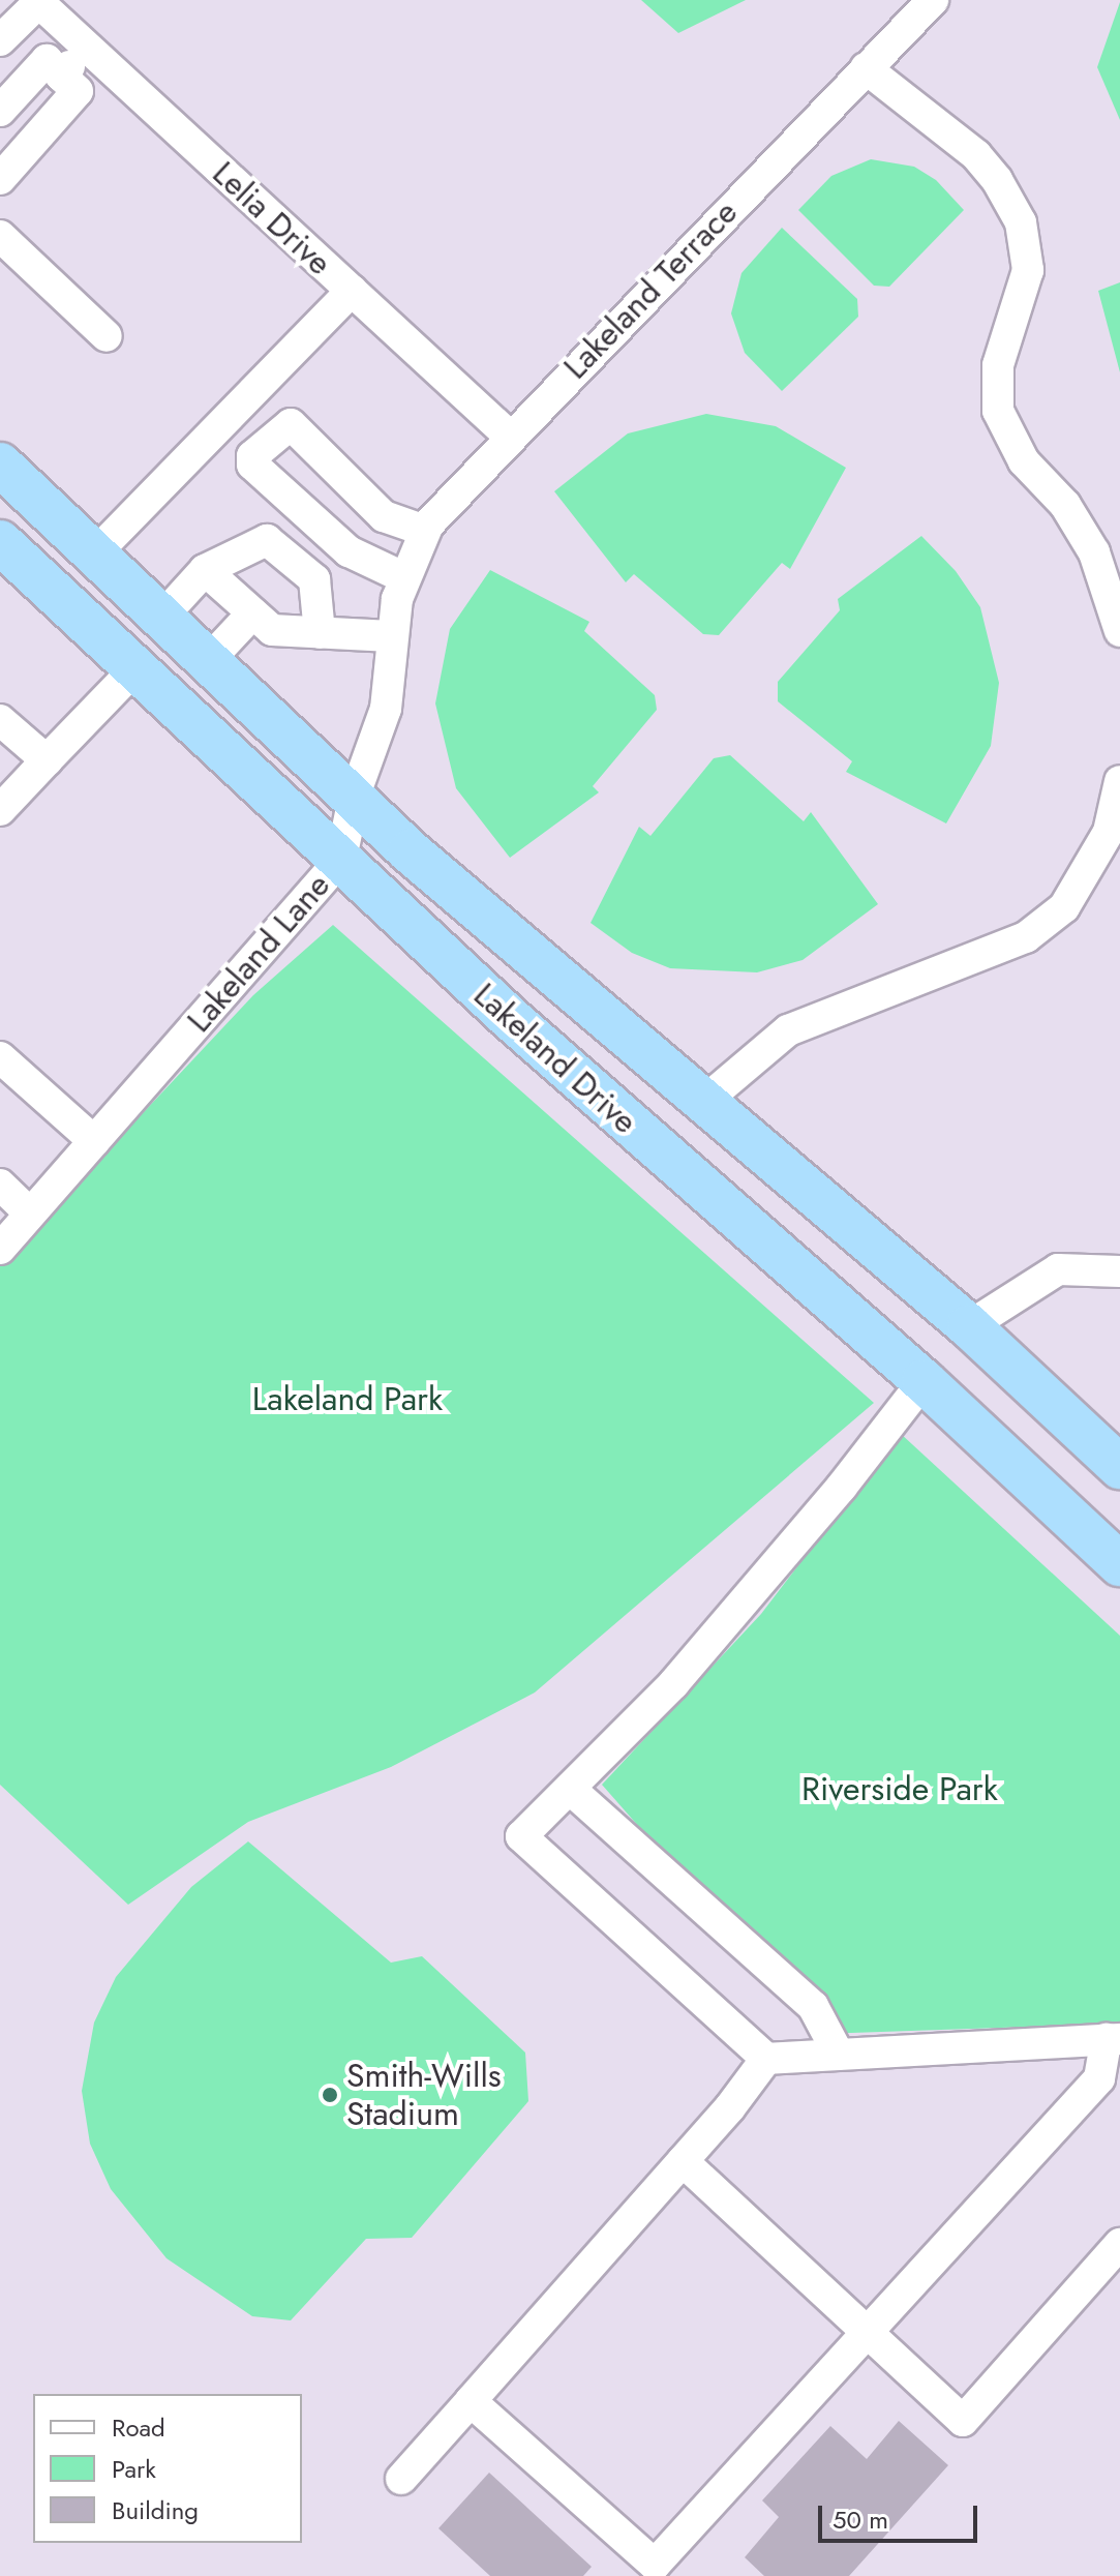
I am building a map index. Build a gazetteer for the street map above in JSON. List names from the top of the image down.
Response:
{
  "streets": {
    "highway": ["Lakeland Drive"],
    "street": ["Lelia Drive", "Lakeland Terrace", "Lakeland Lane"]
  },
  "crossings": [
    ["Lelia Drive", "Lakeland Terrace"],
    ["Lakeland Terrace", "Lakeland Lane"],
    ["Lakeland Lane", "Lakeland Drive"]
  ],
  "parks": ["Lakeland Park", "Riverside Park"],
  "places": ["Smith-Wills Stadium"],
  "legend": ["Road", "Park", "Building"],
  "scale_bar": "50 m"
}
